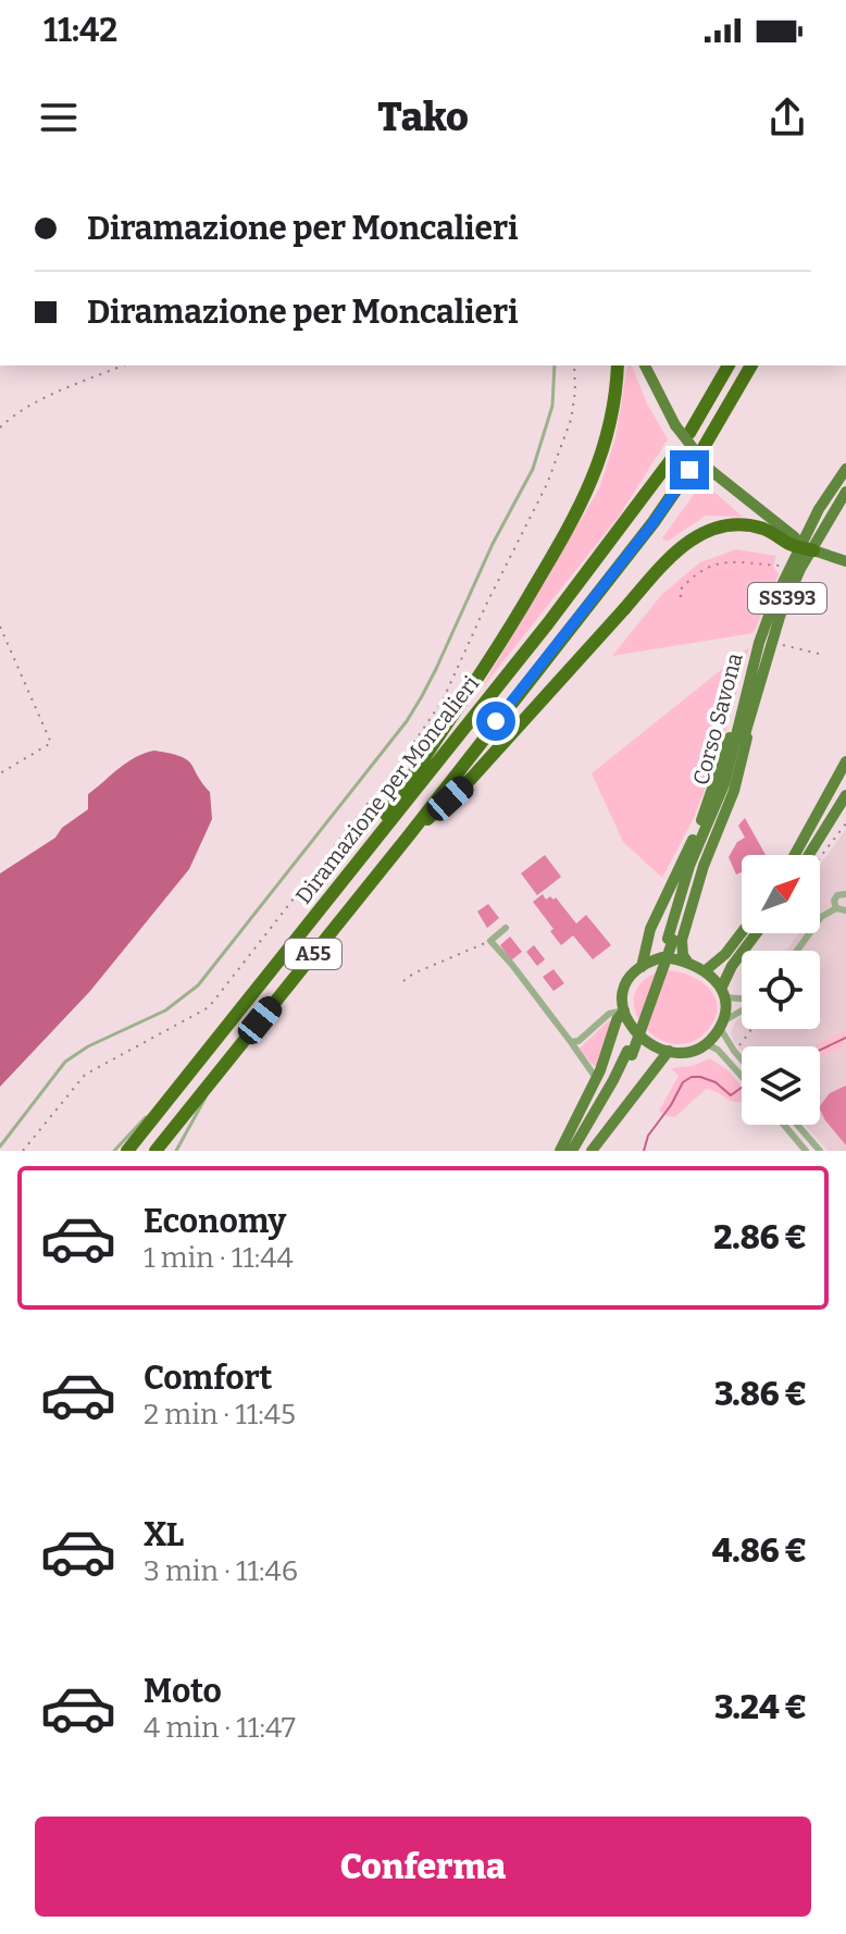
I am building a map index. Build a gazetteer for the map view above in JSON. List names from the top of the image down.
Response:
{
  "streets": {
    "highway": ["Diramazione per Moncalieri", "A55"],
    "main road": ["SS393", "Corso Savona"]
  },
  "north": "top right",
  "page": {
    "status": "11:42",
    "header": "Tako",
    "banner": ["Diramazione per Moncalieri", "Diramazione per Moncalieri"],
    "list": [
      {
        "name": "Economy",
        "note": "1 min · 11:44",
        "value": "2.86 €"
      },
      {
        "name": "Comfort",
        "note": "2 min · 11:45",
        "value": "3.86 €"
      },
      {
        "name": "XL",
        "note": "3 min · 11:46",
        "value": "4.86 €"
      },
      {
        "name": "Moto",
        "note": "4 min · 11:47",
        "value": "3.24 €"
      }
    ],
    "buttons": "Conferma"
  }
}
